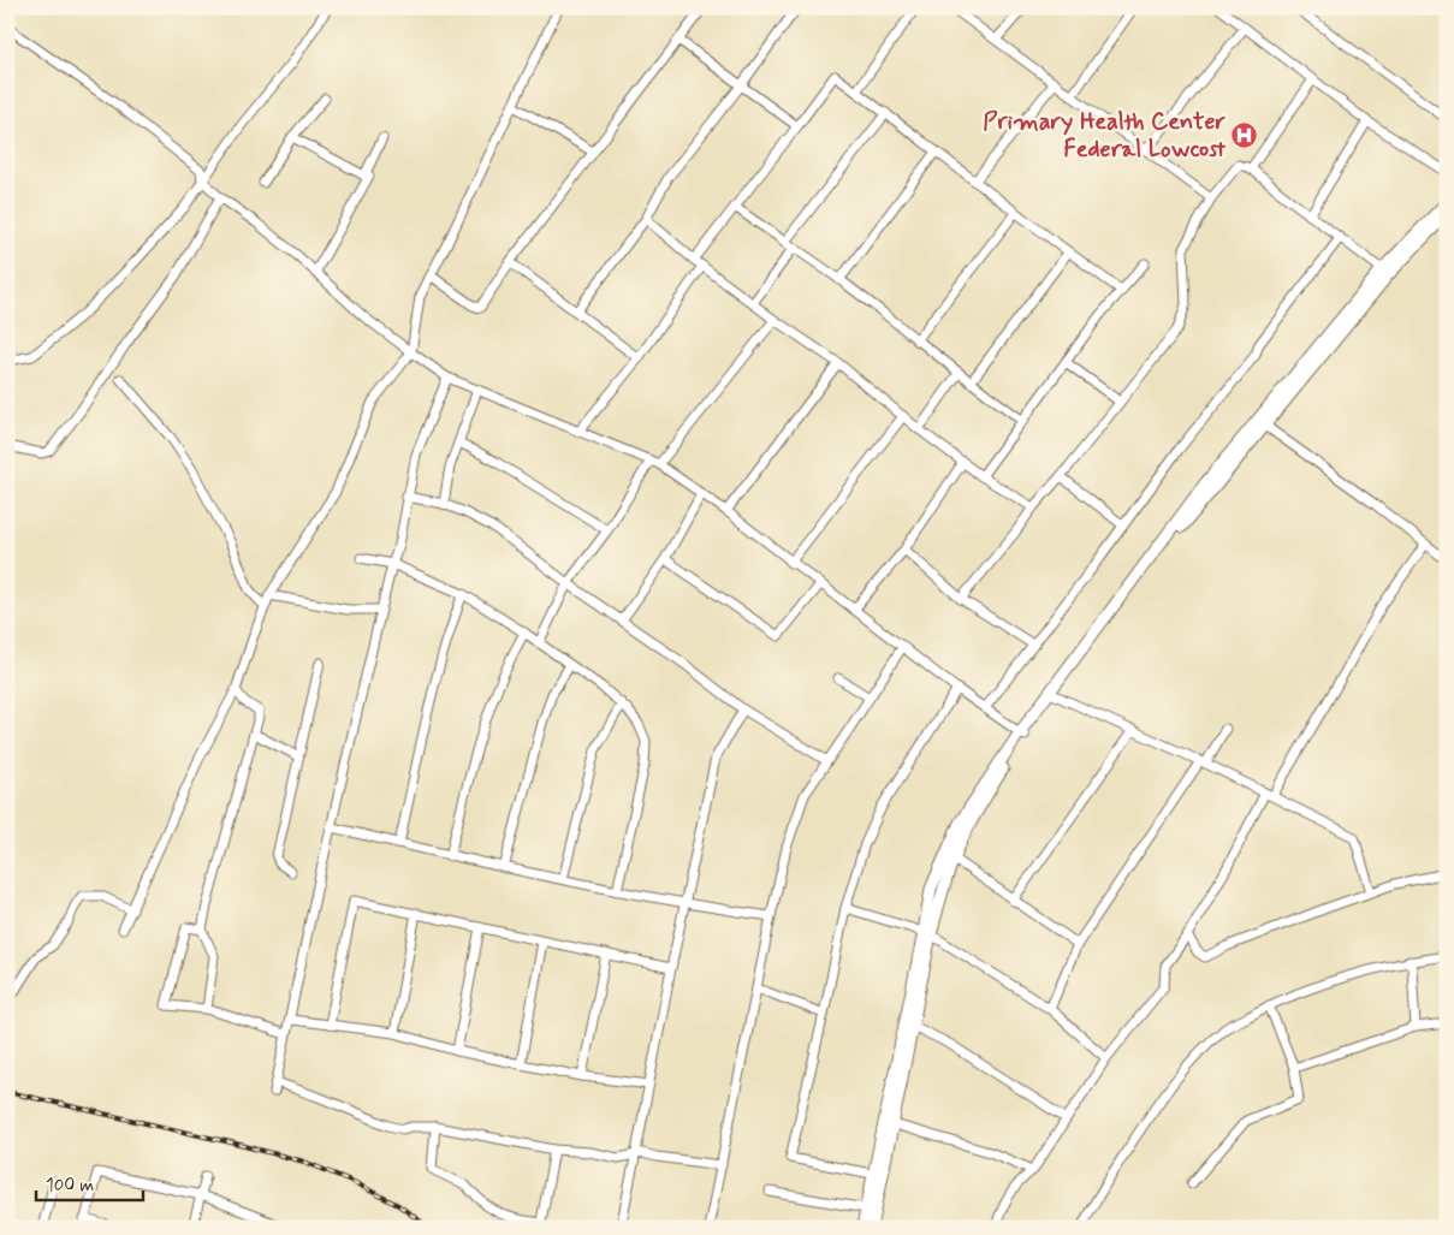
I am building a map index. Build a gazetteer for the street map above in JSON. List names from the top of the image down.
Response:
{
  "places": {
    "hospital": ["Primary Health Center Federal Lowcost"]
  },
  "scale_bar": "100 m"
}
